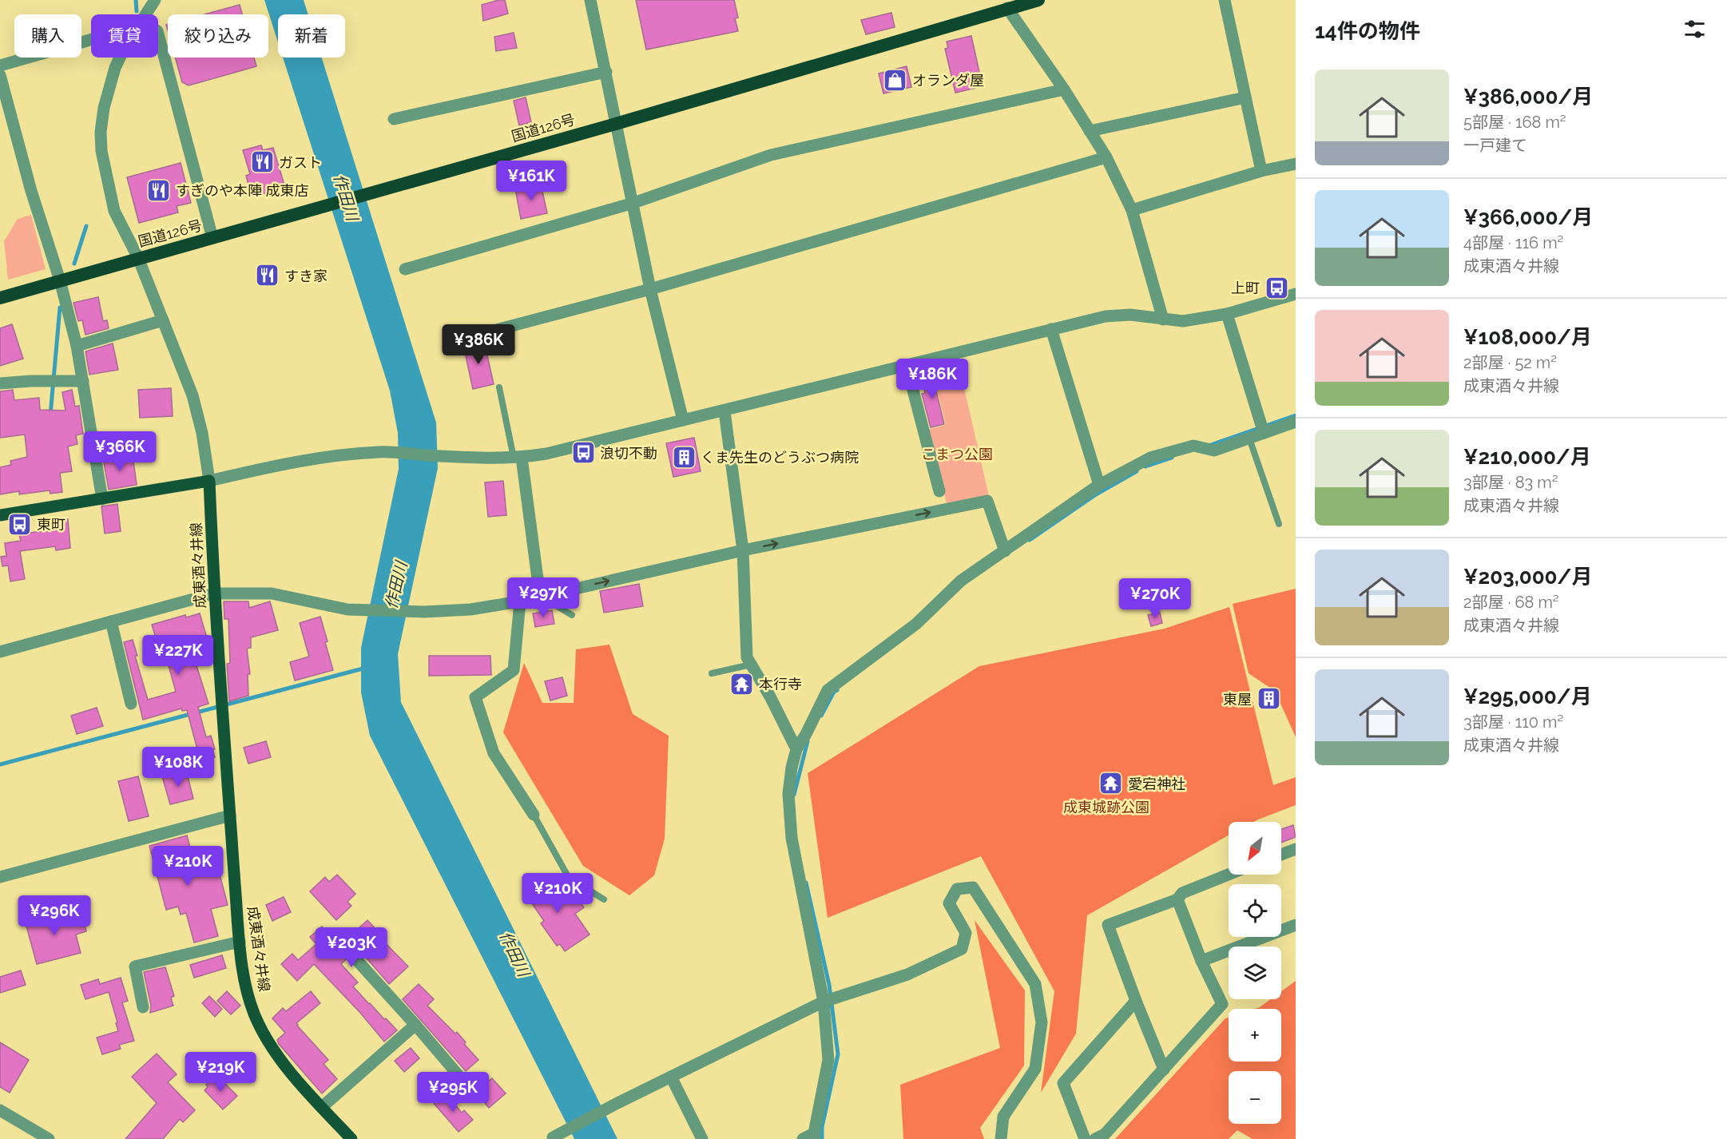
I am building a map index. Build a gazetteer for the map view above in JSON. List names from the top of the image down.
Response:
{
  "streets": {
    "highway": ["国道126号"],
    "main road": ["成東酒々井線"]
  },
  "water": ["作田川"],
  "parks": ["こまつ公園", "成東城跡公園"],
  "places": {
    "shop": ["オランダ屋"],
    "restaurant": ["ガスト", "すぎのや本陣 成東店", "すき家"],
    "bus stop": ["上町", "浪切不動", "東町"],
    "building": ["くま先生のどうぶつ病院", "東屋"],
    "temple": ["本行寺", "愛宕神社"]
  },
  "north": "bottom left",
  "page": {
    "heading": "14件の物件",
    "chip": [
      "購入",
      "賃貸",
      "絞り込み",
      "新着"
    ],
    "list": [
      {
        "name": "¥386,000/月",
        "note": "5部屋 · 168 m² · 一戸建て"
      },
      {
        "name": "¥366,000/月",
        "note": "4部屋 · 116 m² · 成東酒々井線"
      },
      {
        "name": "¥108,000/月",
        "note": "2部屋 · 52 m² · 成東酒々井線"
      },
      {
        "name": "¥210,000/月",
        "note": "3部屋 · 83 m² · 成東酒々井線"
      },
      {
        "name": "¥203,000/月",
        "note": "2部屋 · 68 m² · 成東酒々井線"
      },
      {
        "name": "¥295,000/月",
        "note": "3部屋 · 110 m² · 成東酒々井線"
      }
    ],
    "price": [
      "¥161K",
      "¥386K",
      "¥186K",
      "¥366K",
      "¥297K",
      "¥270K",
      "¥227K",
      "¥108K",
      "¥210K",
      "¥210K",
      "¥296K",
      "¥203K",
      "¥219K",
      "¥295K"
    ],
    "map_buttons": ["+", "−"]
  }
}
